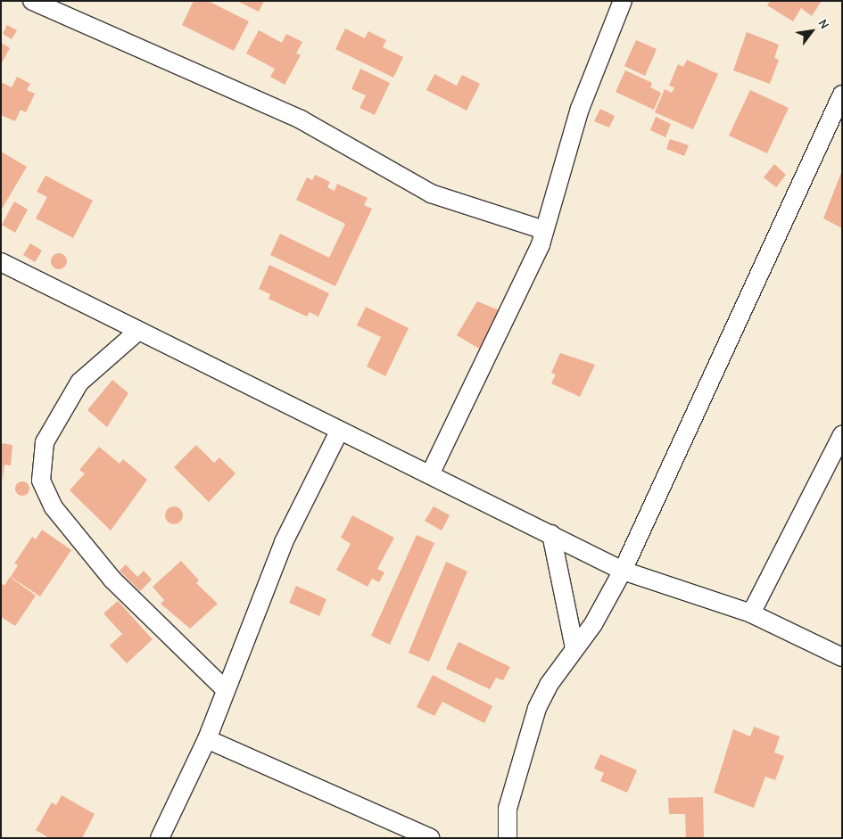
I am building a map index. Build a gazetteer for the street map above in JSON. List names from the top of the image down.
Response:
{
  "north": "top right"
}
